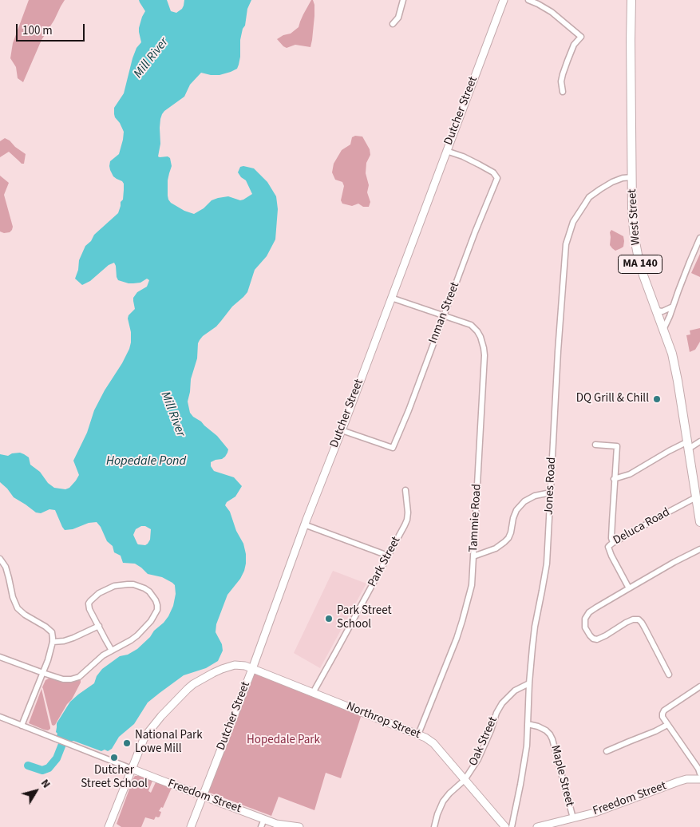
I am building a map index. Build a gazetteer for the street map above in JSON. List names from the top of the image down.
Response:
{
  "streets": {
    "main road": ["West Street", "MA 140"],
    "street": [
      "Dutcher Street",
      "Inman Street",
      "Jones Road",
      "Tammie Road",
      "Deluca Road",
      "Park Street",
      "Northrop Street",
      "Oak Street",
      "Maple Street",
      "Freedom Street"
    ]
  },
  "crossings": [
    ["Dutcher Street", "Inman Street"],
    ["Dutcher Street", "Tammie Road"],
    ["Dutcher Street", "Northrop Street"],
    ["Dutcher Street", "Freedom Street"],
    ["West Street", "Jones Road"],
    ["West Street", "Deluca Road"],
    ["Inman Street", "Tammie Road"],
    ["Jones Road", "Oak Street"],
    ["Jones Road", "Maple Street"],
    ["Tammie Road", "Northrop Street"],
    ["Park Street", "Northrop Street"],
    ["Northrop Street", "Oak Street"],
    ["Northrop Street", "Freedom Street"],
    ["Maple Street", "Freedom Street"]
  ],
  "water": ["Mill River", "Hopedale Pond"],
  "parks": ["Hopedale Park"],
  "places": [
    "DQ Grill & Chill",
    "Park Street School",
    "National Park Lowe Mill",
    "Dutcher Street School"
  ],
  "scale_bar": "100 m",
  "north": "top right"
}
